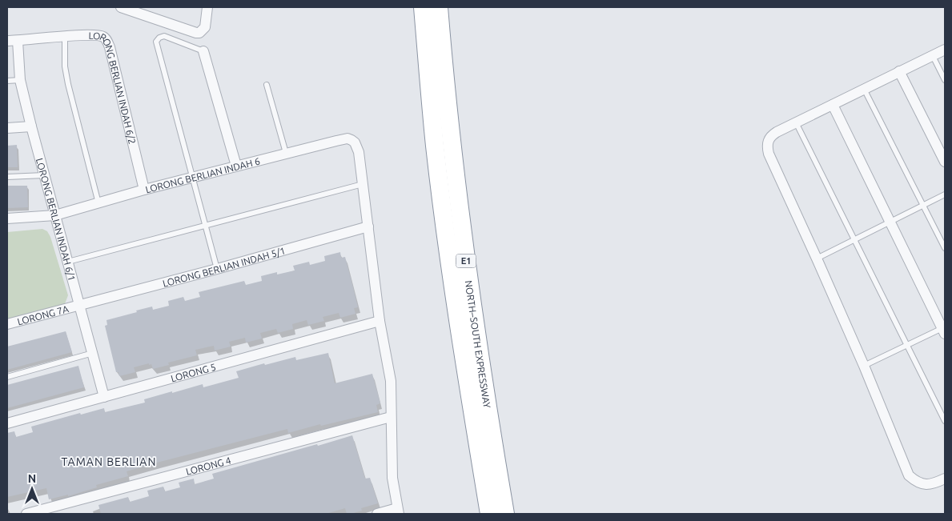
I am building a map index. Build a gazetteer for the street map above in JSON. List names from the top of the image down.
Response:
{
  "streets": {
    "highway": ["E1", "NORTH–SOUTH EXPRESSWAY"],
    "street": [
      "LORONG BERLIAN INDAH 6/2",
      "LORONG BERLIAN INDAH 6",
      "LORONG BERLIAN INDAH 6/1",
      "LORONG BERLIAN INDAH 5/1",
      "LORONG 7A",
      "LORONG 5",
      "LORONG 4"
    ]
  },
  "crossings": [
    ["LORONG BERLIAN INDAH 6/2", "LORONG BERLIAN INDAH 6"],
    ["LORONG BERLIAN INDAH 6/2", "LORONG BERLIAN INDAH 6/1"],
    ["LORONG BERLIAN INDAH 6", "LORONG BERLIAN INDAH 6/1"],
    ["LORONG BERLIAN INDAH 6/1", "LORONG BERLIAN INDAH 5/1"],
    ["LORONG BERLIAN INDAH 6/1", "LORONG 7A"],
    ["LORONG BERLIAN INDAH 6/1", "LORONG 5"],
    ["LORONG BERLIAN INDAH 5/1", "LORONG 7A"]
  ],
  "districts": ["TAMAN BERLIAN"],
  "north": "top"
}
